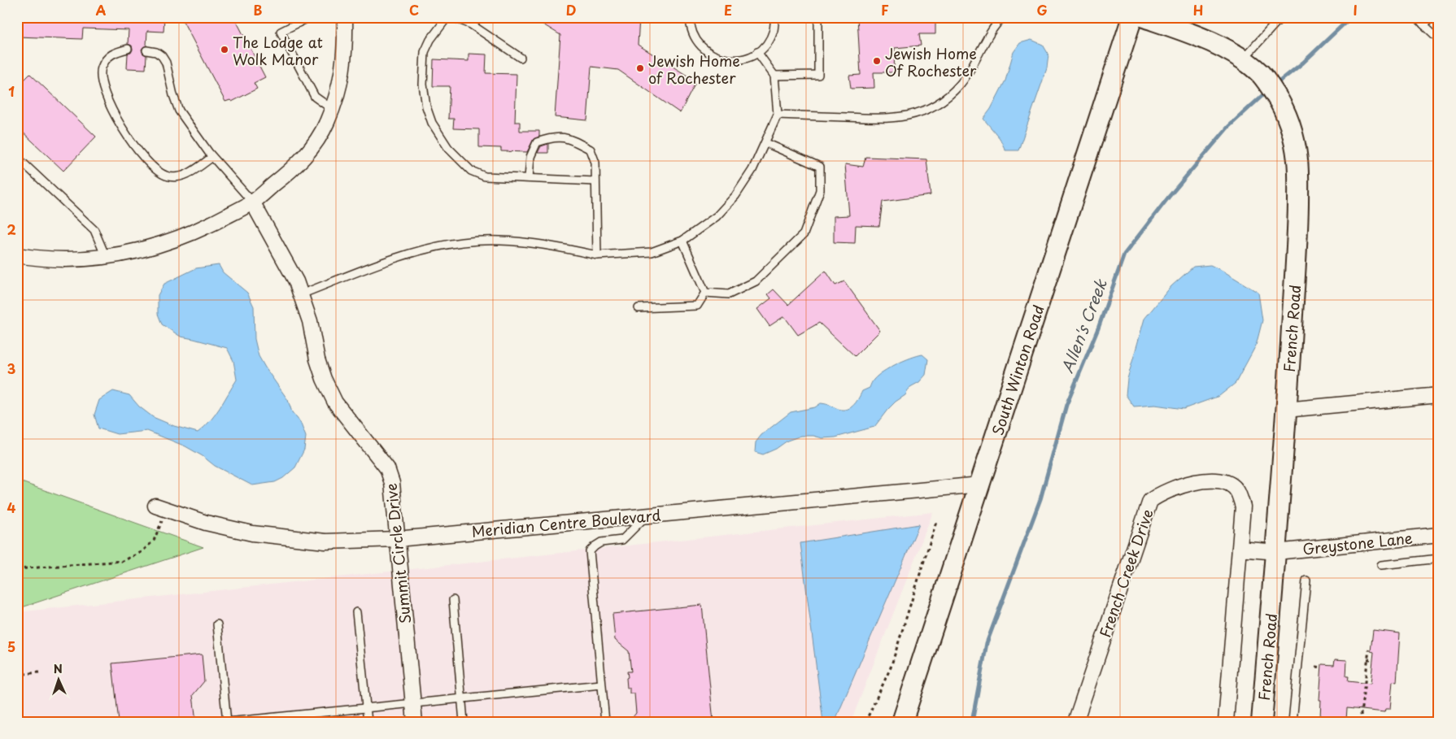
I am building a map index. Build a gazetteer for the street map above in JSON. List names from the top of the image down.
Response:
{
  "streets": {
    "street": [
      "French Road",
      "South Winton Road",
      "Meridian Centre Boulevard",
      "Greystone Lane",
      "Summit Circle Drive",
      "French Creek Drive"
    ]
  },
  "crossings": [
    ["French Road", "Greystone Lane"],
    ["South Winton Road", "Meridian Centre Boulevard"],
    ["Meridian Centre Boulevard", "Summit Circle Drive"]
  ],
  "water": ["Allen's Creek"],
  "places": ["The Lodge at Wolk Manor", "Jewish Home Of Rochester", "Jewish Home of Rochester"],
  "north": "top",
  "grid": {
    "columns": [
      "A",
      "B",
      "C",
      "D",
      "E",
      "F",
      "G",
      "H",
      "I"
    ],
    "rows": [
      "1",
      "2",
      "3",
      "4",
      "5"
    ]
  }
}
